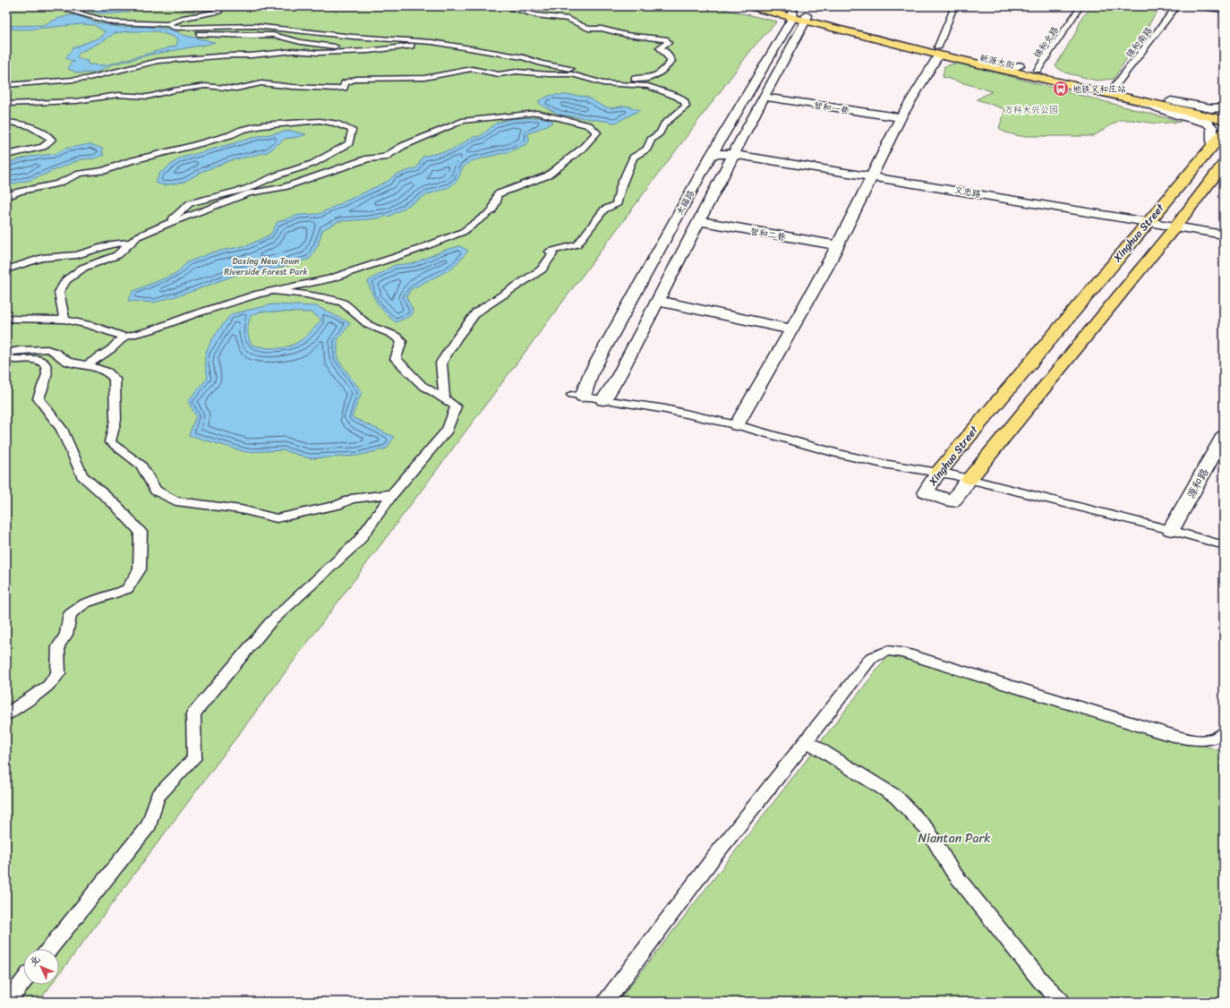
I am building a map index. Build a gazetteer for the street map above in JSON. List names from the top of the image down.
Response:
{
  "streets": {
    "main road": [
      "新源大街",
      "智和一巷",
      "义忠路",
      "太福路",
      "Xinghua Street",
      "智和二巷",
      "源和路"
    ],
    "street": ["锦和北路", "锦和南路"]
  },
  "crossings": [
    ["锦和北路", "新源大街"],
    ["锦和南路", "新源大街"],
    ["智和一巷", "太福路"],
    ["义忠路", "太福路"],
    ["义忠路", "Xinghua Street"],
    ["太福路", "智和二巷"]
  ],
  "parks": ["万科大兴公园", "Daxing New Town Riverside Forest Park", "Niantan Park"],
  "places": {
    "bus stop": ["地铁义和庄站"]
  },
  "north": "top left"
}
